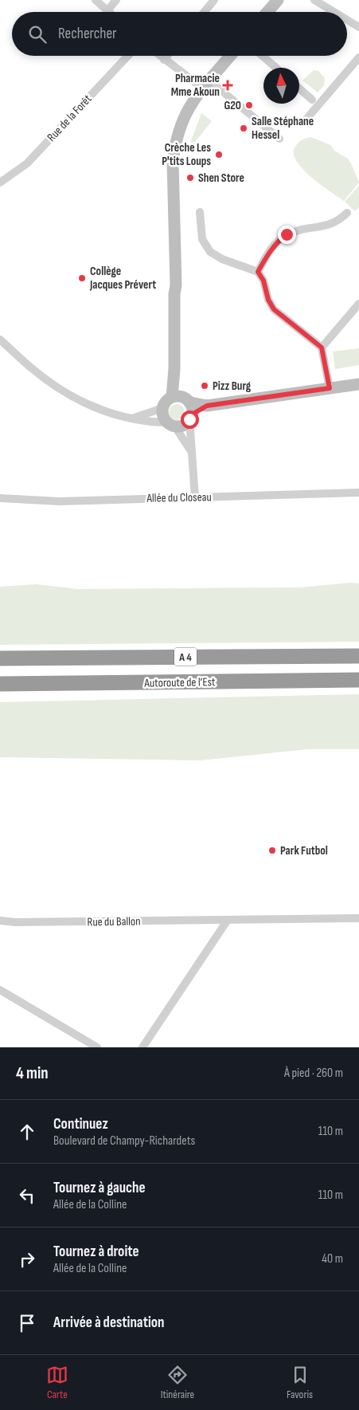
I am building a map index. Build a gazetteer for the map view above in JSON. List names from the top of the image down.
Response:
{
  "streets": {
    "highway": ["A 4", "Autoroute de l’Est"],
    "street": ["Rue de la Forêt", "Allée du Closeau", "Rue du Ballon"]
  },
  "places": {
    "health": ["Pharmacie Mme Akoun"],
    "other": [
      "G20",
      "Salle Stéphane Hessel",
      "Crèche Les P'tits Loups",
      "Shen Store",
      "Collège Jacques Prévert",
      "Pizz Burg",
      "Park Futbol"
    ]
  },
  "north": "top",
  "page": {
    "search": "Rechercher",
    "heading": ["4 min", "À pied · 260 m"],
    "list": [
      ["Continuez", "Boulevard de Champy-Richardets", "110 m"],
      ["Tournez à gauche", "Allée de la Colline", "110 m"],
      ["Tournez à droite", "Allée de la Colline", "40 m"],
      "Arrivée à destination"
    ],
    "nav": ["Carte", "Itinéraire", "Favoris"]
  }
}
